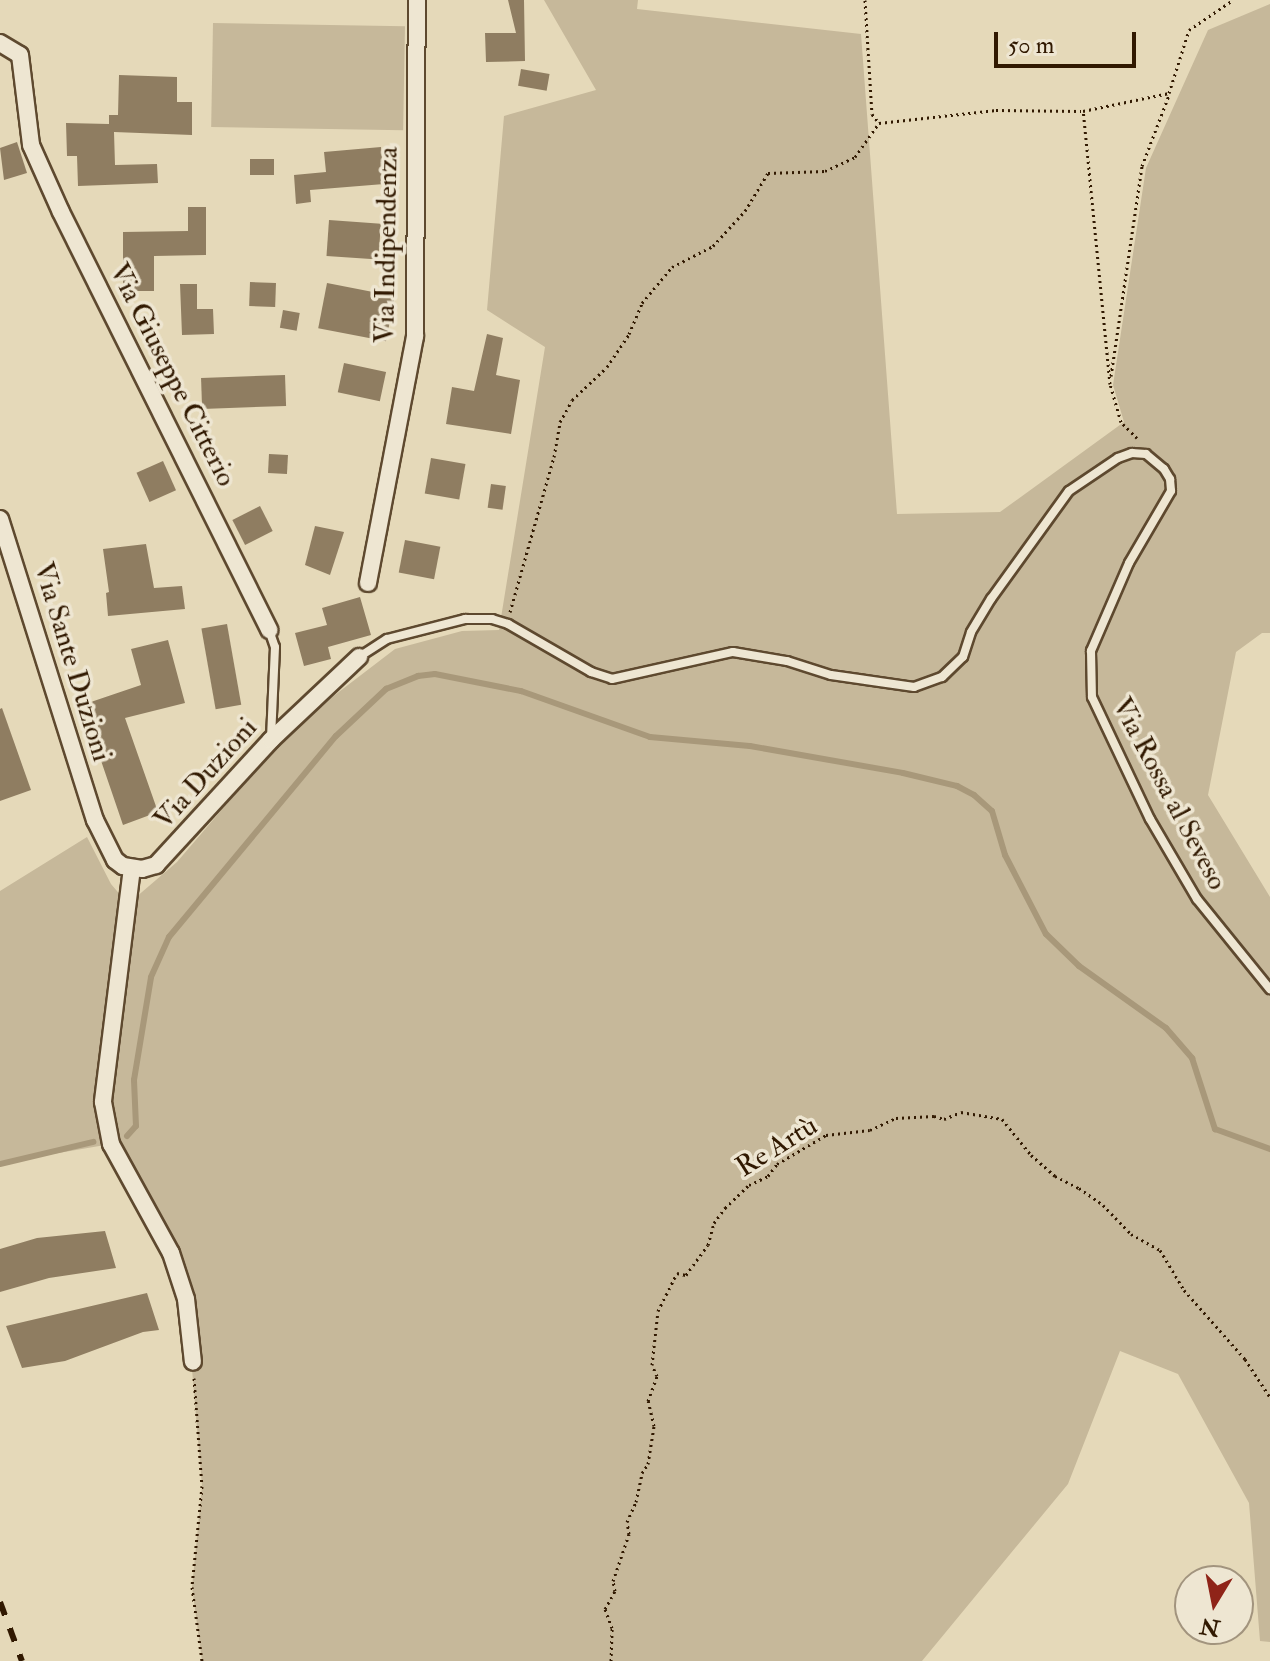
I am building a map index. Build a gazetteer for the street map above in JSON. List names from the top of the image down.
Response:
{
  "streets": {
    "street": [
      "Via Indipendenza",
      "Via Giuseppe Citterio",
      "Via Sante Duzioni",
      "Via Duzioni"
    ],
    "lane": ["Via Rossa al Seveso"],
    "path": ["Re Artù"]
  },
  "crossings": [
    ["Via Giuseppe Citterio", "Via Duzioni"],
    ["Via Sante Duzioni", "Via Duzioni"]
  ],
  "scale_bar": "50 m",
  "north": "bottom"
}
